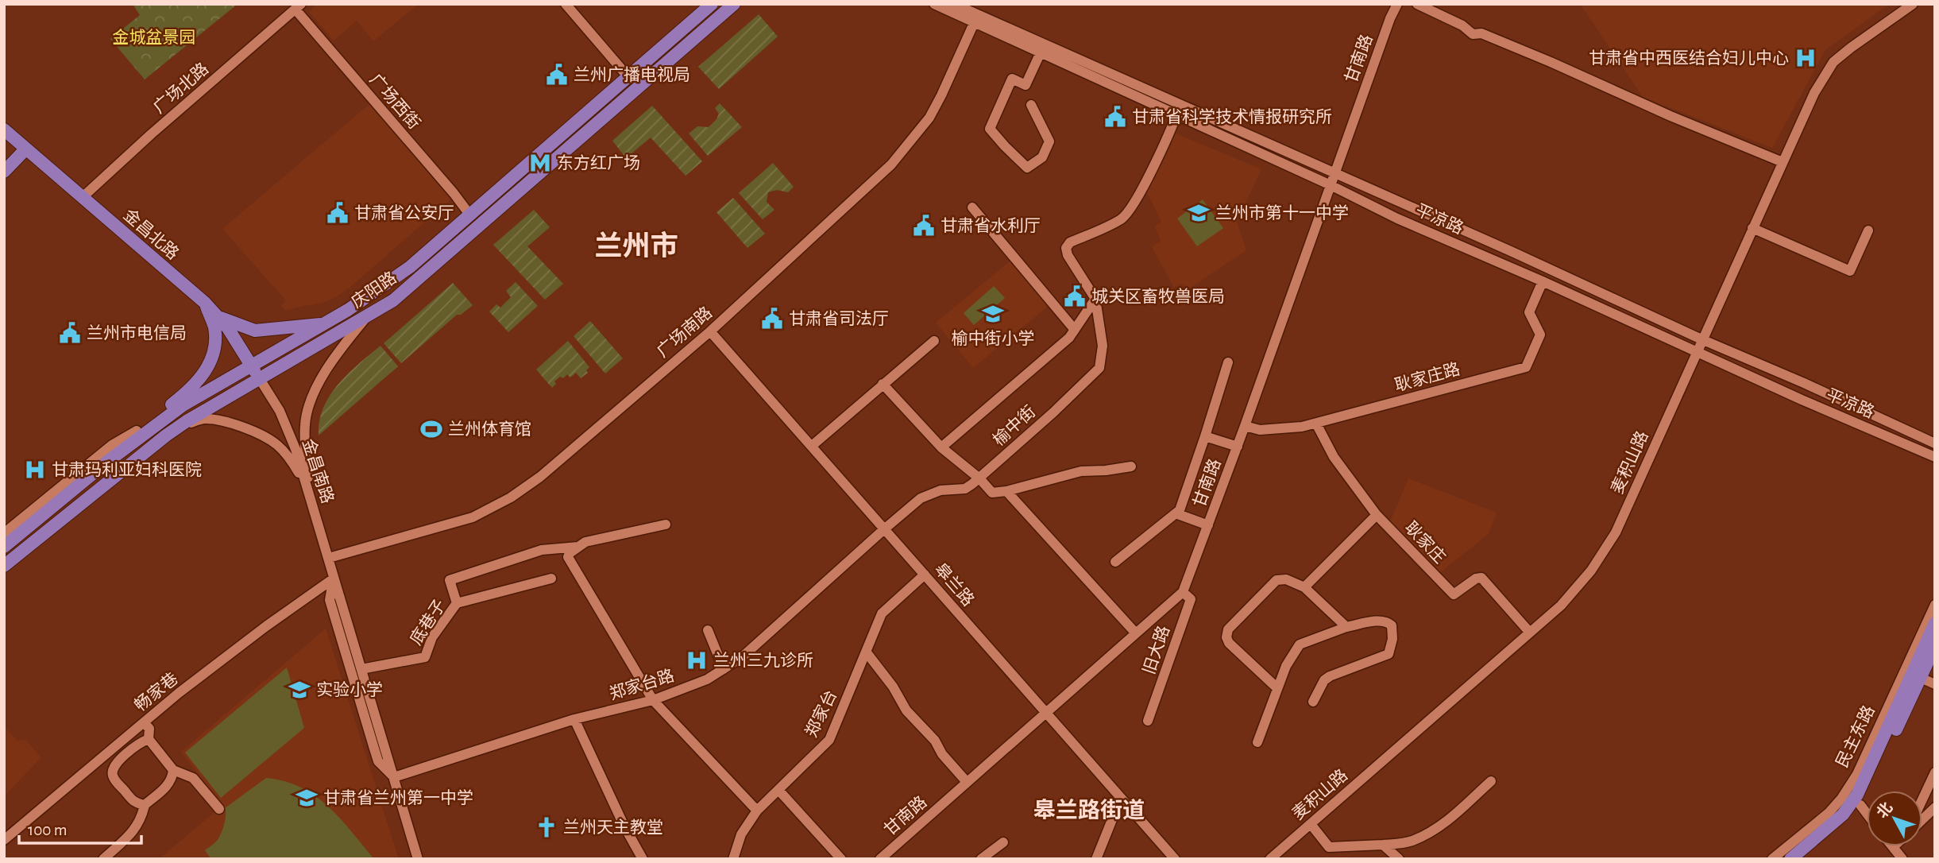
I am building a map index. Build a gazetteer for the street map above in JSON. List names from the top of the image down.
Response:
{
  "streets": {
    "main road": ["金昌北路", "庆阳路", "民主东路"],
    "street": [
      "甘南路",
      "广场北路",
      "广场西街",
      "平凉路",
      "广场南路",
      "耿家庄路",
      "榆中街",
      "麦积山路",
      "金昌南路",
      "耿家庄",
      "皋兰路",
      "底巷子",
      "旧大路",
      "郑家台路",
      "畅家巷",
      "郑家台"
    ]
  },
  "crossings": [
    ["甘南路", "平凉路"],
    ["甘南路", "耿家庄路"],
    ["甘南路", "皋兰路"],
    ["甘南路", "旧大路"],
    ["广场北路", "广场西街"],
    ["广场北路", "金昌北路"],
    ["广场西街", "庆阳路"],
    ["平凉路", "广场南路"],
    ["平凉路", "耿家庄路"],
    ["平凉路", "榆中街"],
    ["平凉路", "麦积山路"],
    ["金昌北路", "庆阳路"],
    ["金昌北路", "金昌南路"],
    ["庆阳路", "金昌南路"],
    ["广场南路", "金昌南路"],
    ["广场南路", "皋兰路"],
    ["耿家庄路", "耿家庄"],
    ["榆中街", "皋兰路"],
    ["榆中街", "郑家台路"],
    ["麦积山路", "耿家庄"],
    ["金昌南路", "底巷子"],
    ["金昌南路", "郑家台路"],
    ["金昌南路", "畅家巷"],
    ["皋兰路", "郑家台路"],
    ["皋兰路", "郑家台"]
  ],
  "districts": ["兰州市", "皋兰路街道"],
  "parks": ["金城盆景园"],
  "places": {
    "hospital": ["甘肃省中西医结合妇儿中心", "甘肃玛利亚妇科医院", "兰州三九诊所"],
    "public building": [
      "兰州广播电视局",
      "甘肃省科学技术情报研究所",
      "甘肃省公安厅",
      "甘肃省水利厅",
      "城关区畜牧兽医局",
      "甘肃省司法厅",
      "兰州市电信局"
    ],
    "metro station": ["东方红广场"],
    "school or university": [
      "兰州市第十一中学",
      "榆中街小学",
      "实验小学",
      "甘肃省兰州第一中学"
    ],
    "sports": ["兰州体育馆"],
    "church": ["兰州天主教堂"]
  },
  "scale_bar": "100 m",
  "north": "top left"
}
